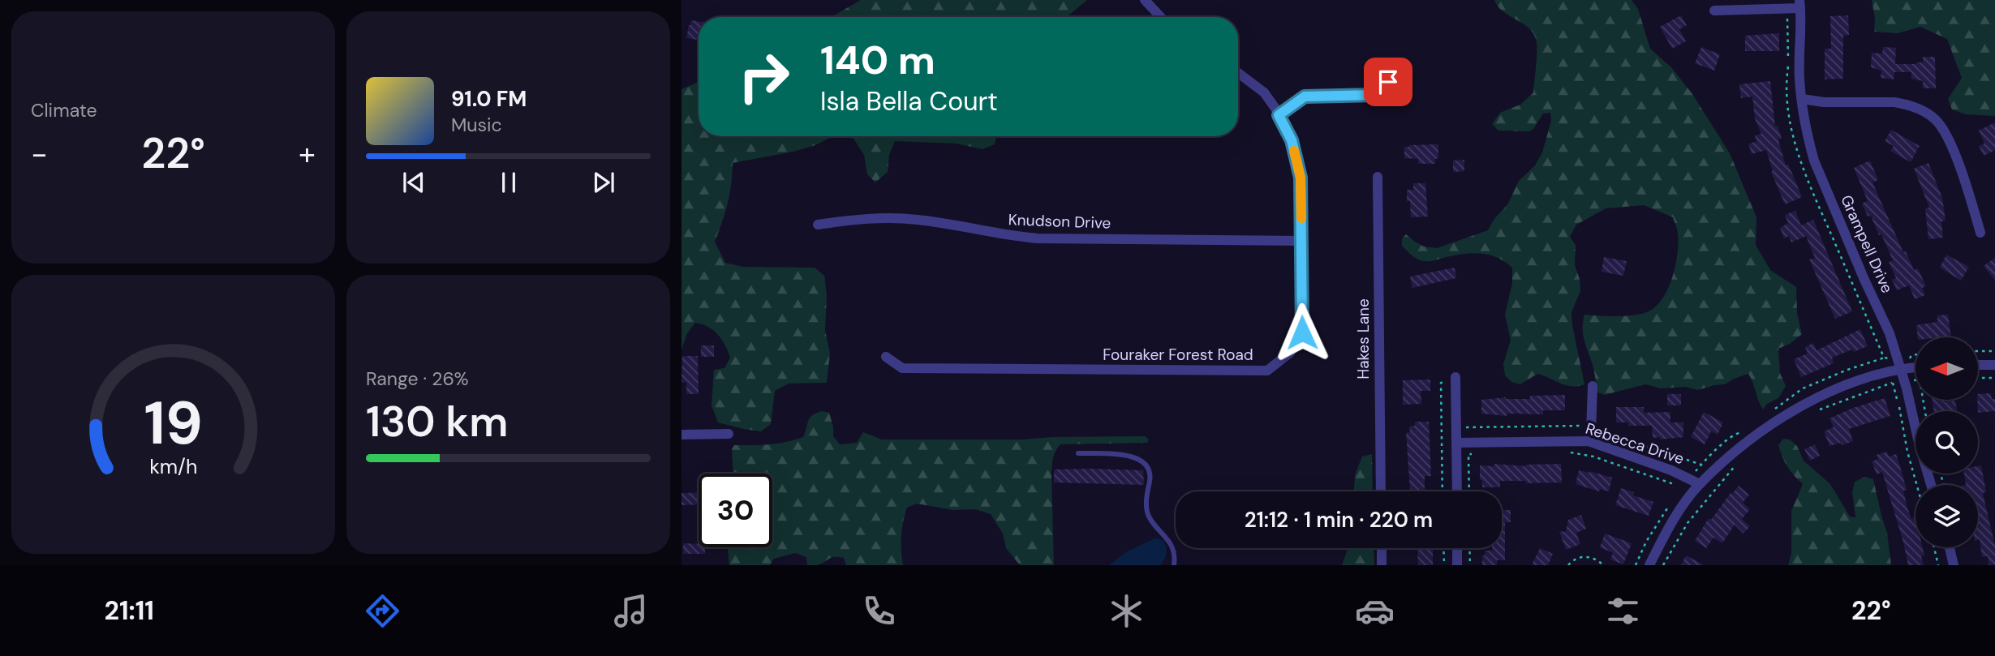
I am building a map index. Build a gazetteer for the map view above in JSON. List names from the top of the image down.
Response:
{
  "streets": {
    "street": [
      "Knudson Drive",
      "Grampell Drive",
      "Hakes Lane",
      "Fouraker Forest Road",
      "Rebecca Drive"
    ]
  },
  "crossings": [
    ["Knudson Drive", "Fouraker Forest Road"]
  ],
  "north": "left",
  "page": {
    "tile": [
      "Climate",
      ["Range · 26%", "130 km"]
    ],
    "turn": ["140 m", "Isla Bella Court"],
    "song": ["91.0 FM", "Music"],
    "heat": ["−", "22°", "+"],
    "limit": "30",
    "trip": "21:12 · 1 min · 220 m",
    "tabs": ["21:11", "22°"],
    "gauge": ["19", "km/h"]
  }
}
